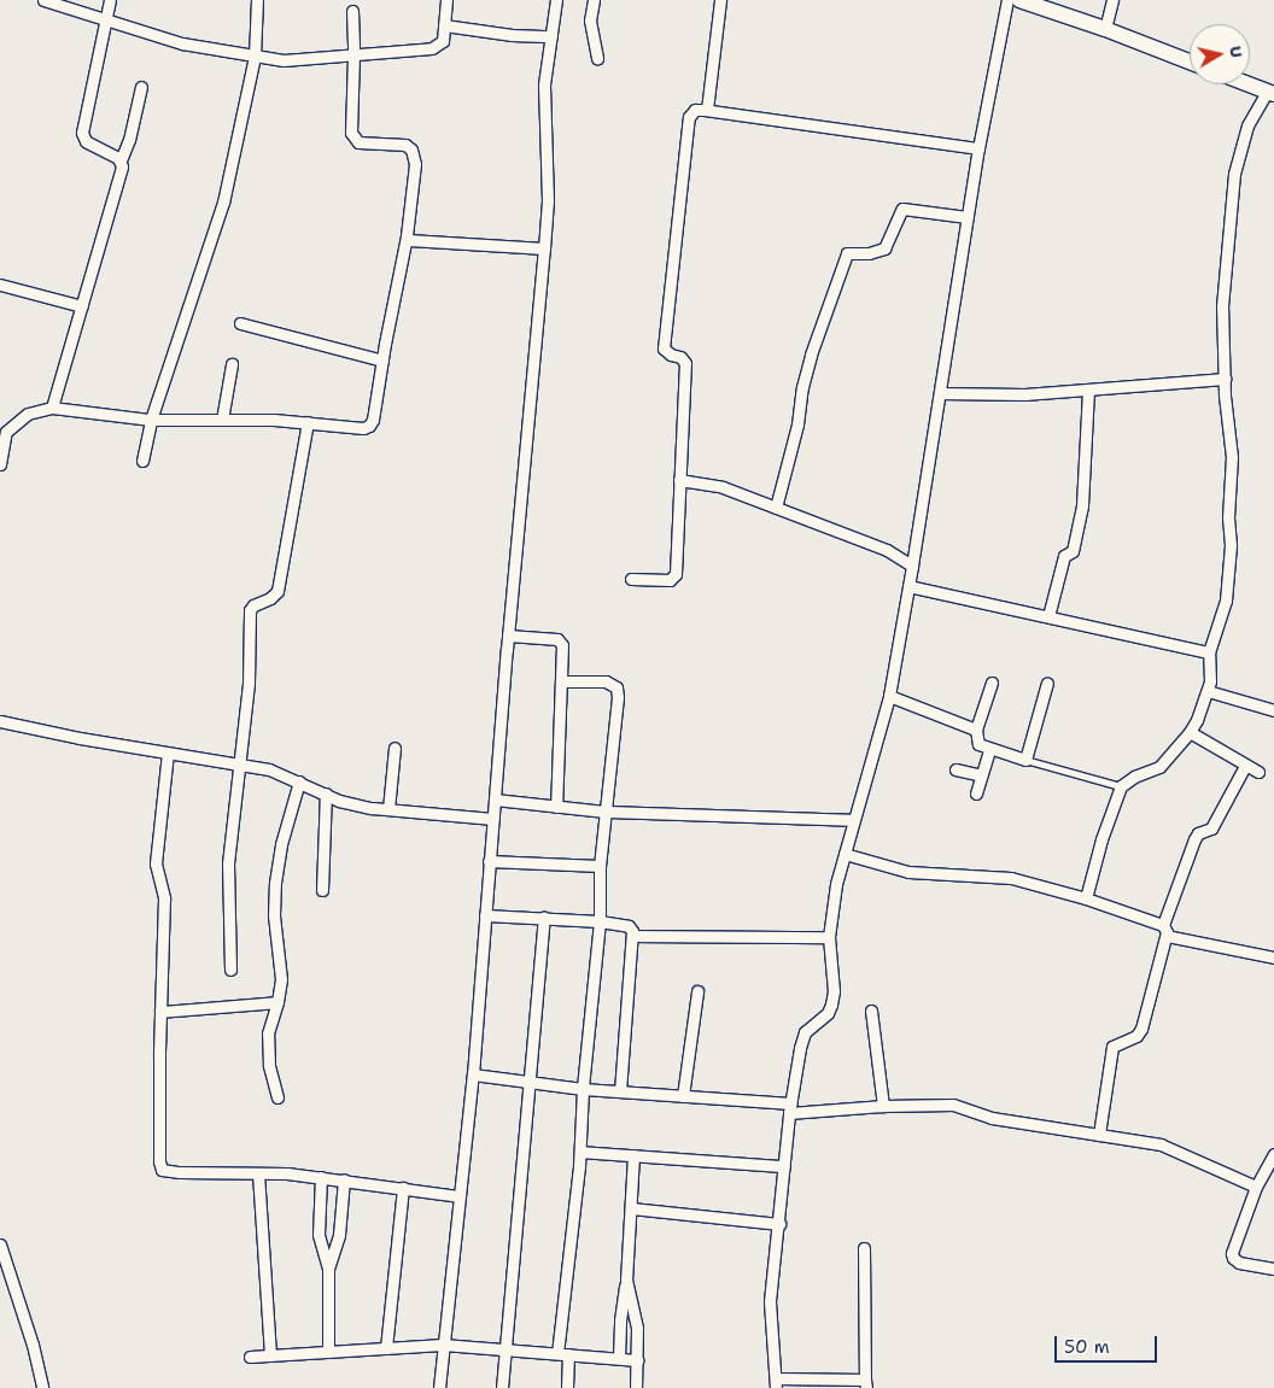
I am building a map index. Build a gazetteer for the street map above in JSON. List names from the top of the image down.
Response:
{
  "scale_bar": "50 m",
  "north": "right"
}
